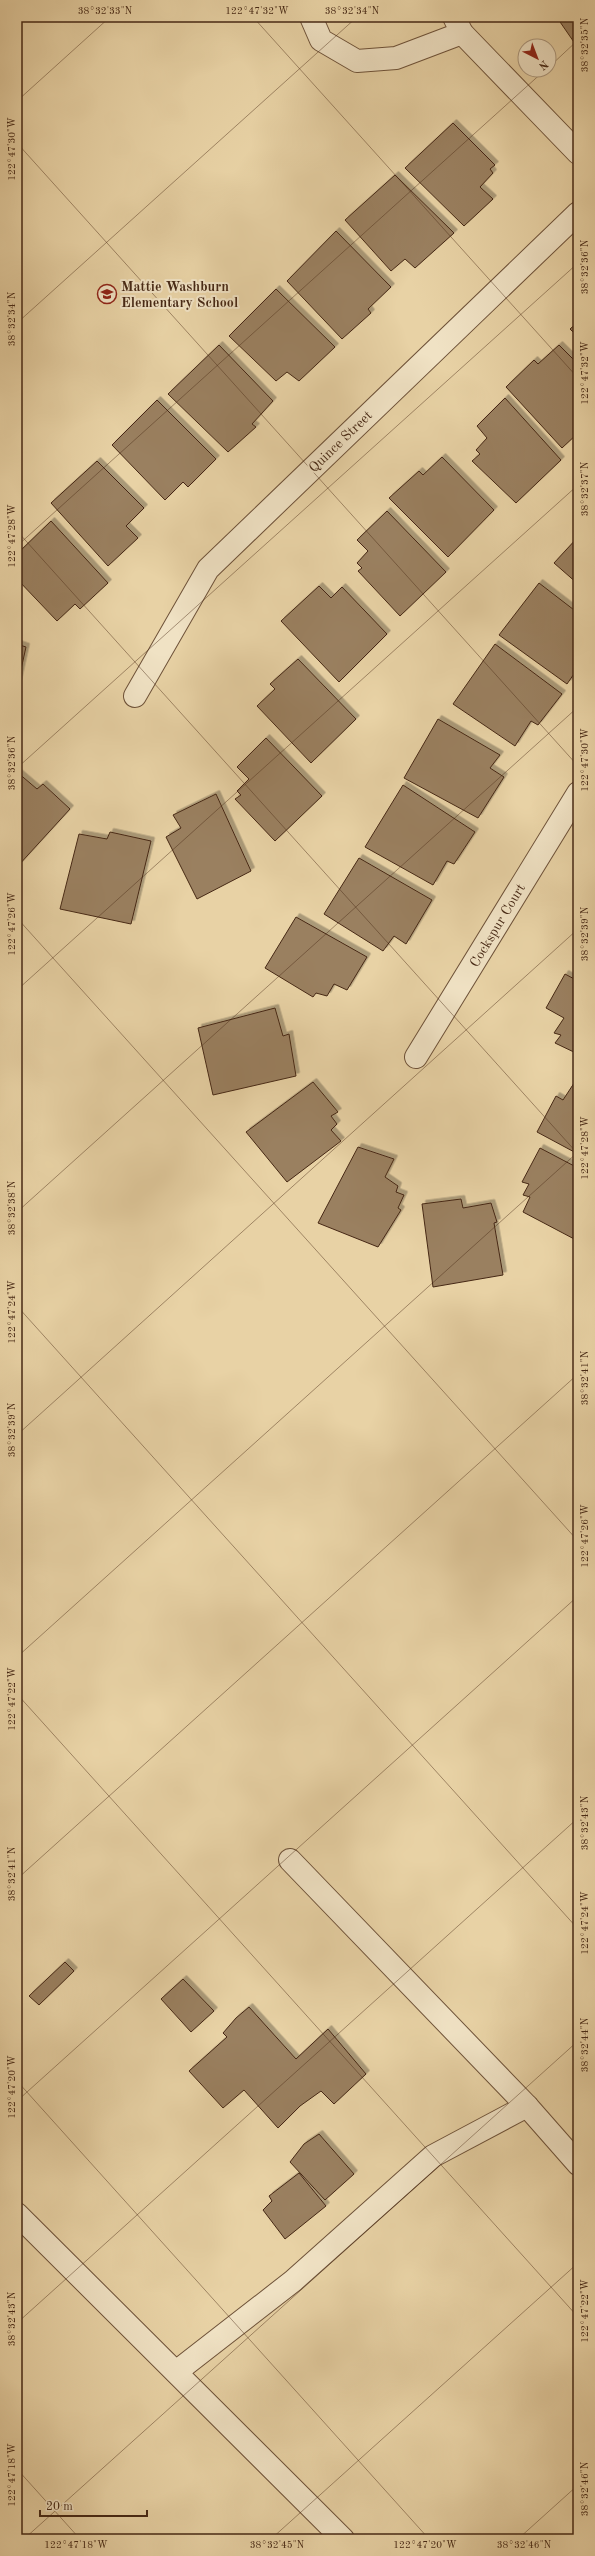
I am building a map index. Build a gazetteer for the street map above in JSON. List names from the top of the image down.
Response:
{
  "streets": {
    "street": ["Quince Street", "Cockspur Court"]
  },
  "places": {
    "school or university": ["Mattie Washburn Elementary School"]
  },
  "scale_bar": "20 m",
  "north": "bottom right",
  "coordinates": [
    "38°32'33\"N",
    "122°47'32\"W",
    "38°32'34\"N",
    "38°32'35\"N",
    "122°47'30\"W",
    "38°32'36\"N",
    "38°32'37\"N",
    "122°47'28\"W",
    "122°47'26\"W",
    "38°32'39\"N",
    "38°32'38\"N",
    "122°47'24\"W",
    "38°32'41\"N",
    "122°47'22\"W",
    "38°32'43\"N",
    "38°32'44\"N",
    "122°47'20\"W",
    "122°47'18\"W",
    "38°32'46\"N",
    "38°32'45\"N"
  ]
}
